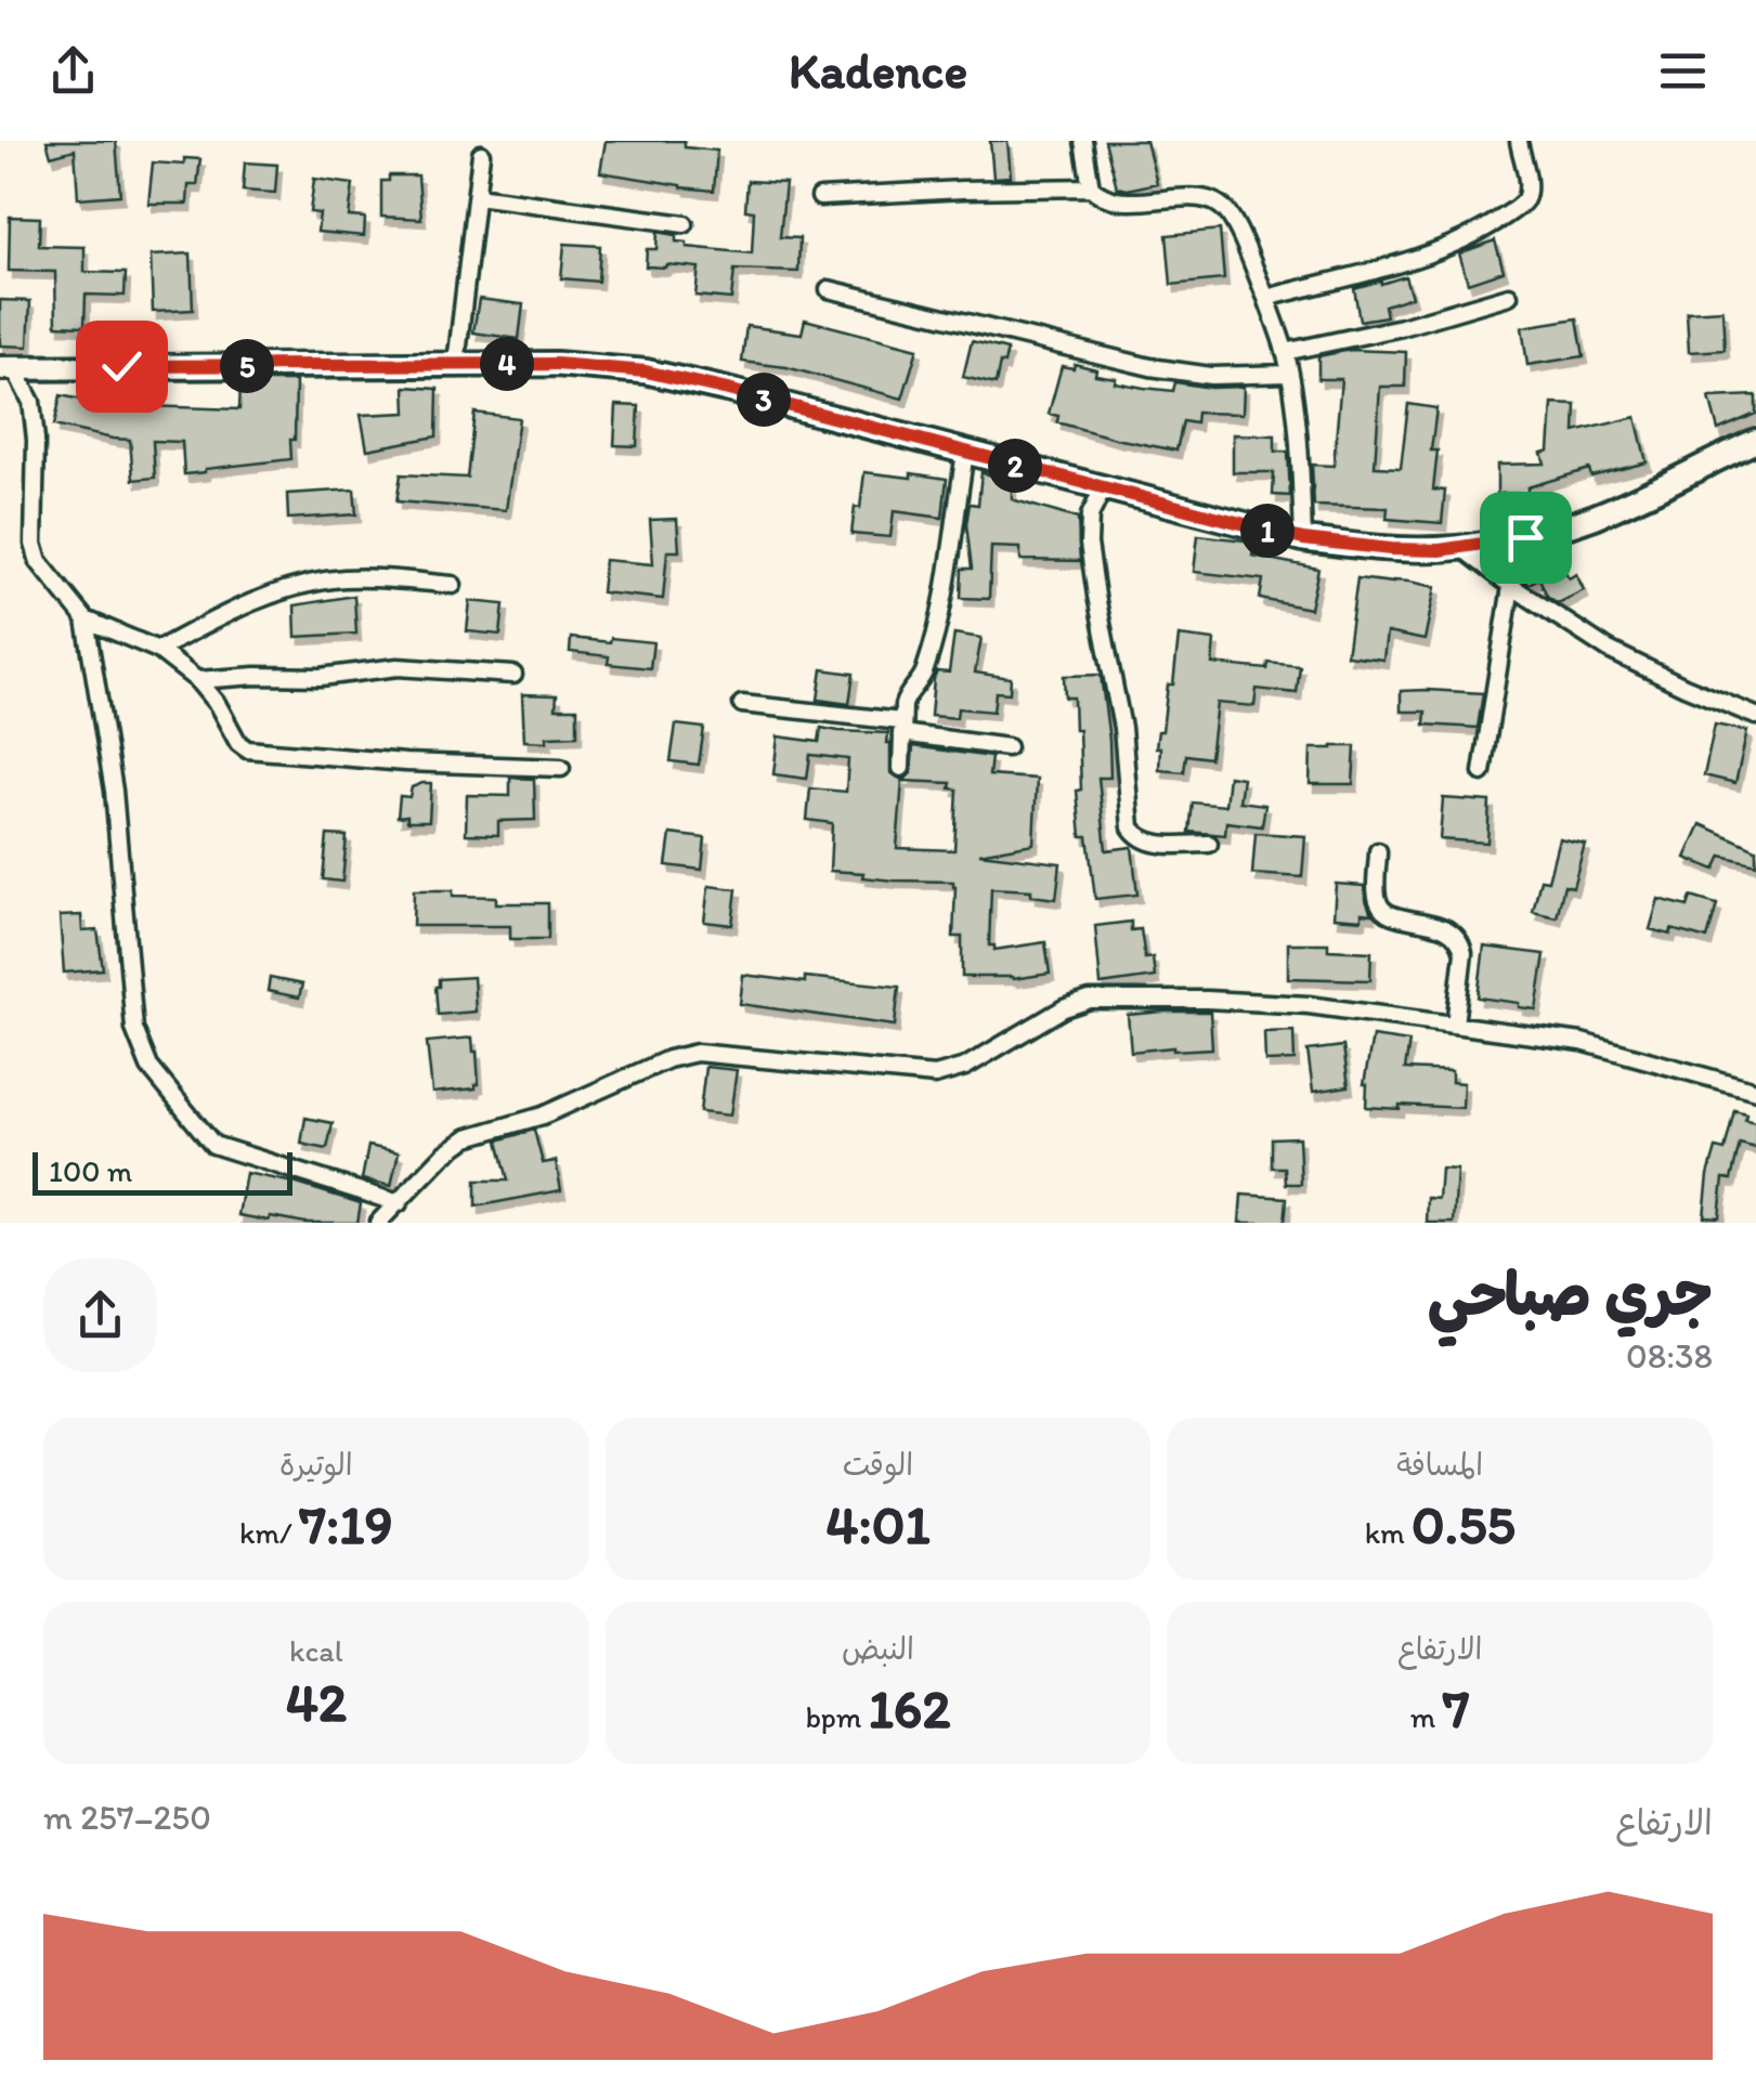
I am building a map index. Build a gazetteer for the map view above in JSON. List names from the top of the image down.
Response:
{
  "scale_bar": "100 m",
  "page": {
    "header": "Kadence",
    "pins": [
      "4",
      "5",
      "3",
      "2",
      "1"
    ],
    "scale": "100 m",
    "heading": ["جري صباحي", "08:38"],
    "stats": [
      ["المسافة", "0.55 km"],
      ["الوقت", "4:01"],
      ["الوتيرة", "7:19 /km"],
      ["الارتفاع", "7 m"],
      ["النبض", "162 bpm"],
      ["kcal", "42"]
    ],
    "chart": ["الارتفاع", "250–257 m"]
  }
}
